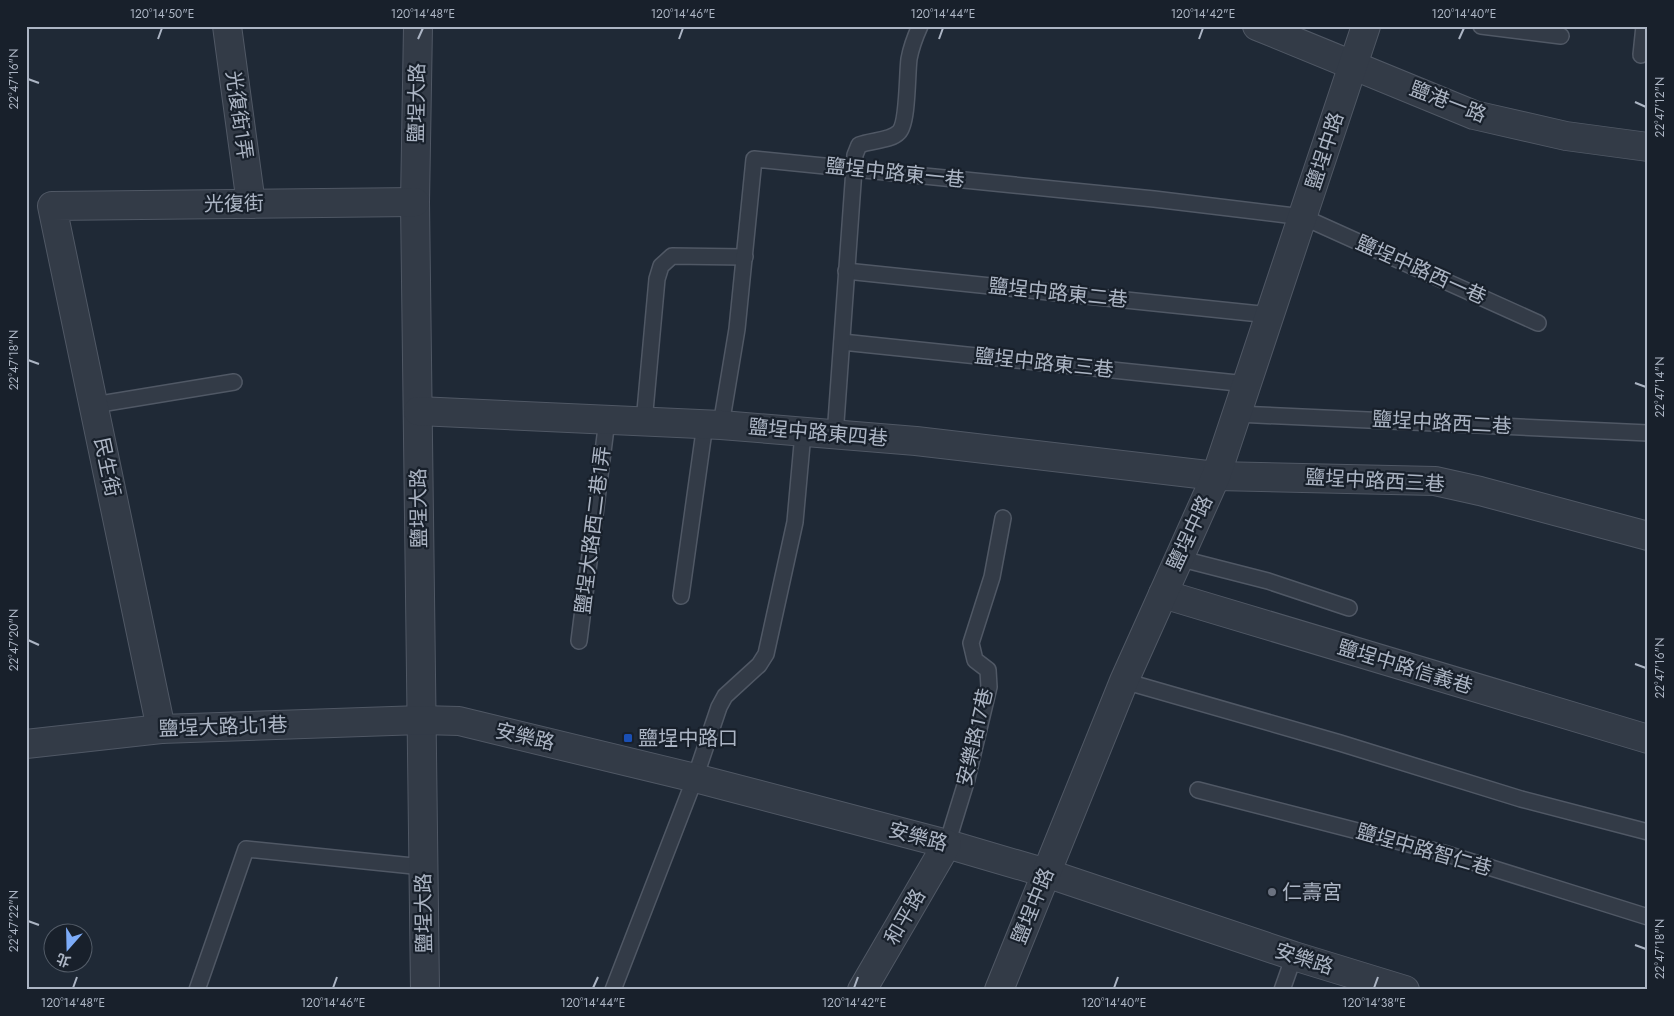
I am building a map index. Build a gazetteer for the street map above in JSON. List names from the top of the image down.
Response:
{
  "streets": {
    "street": [
      "鹽港一路",
      "鹽埕大路",
      "光復街1弄",
      "鹽埕中路",
      "光復街",
      "鹽埕中路東四巷",
      "民生街",
      "鹽埕中路西三巷",
      "鹽埕中路信義巷",
      "鹽埕大路北1巷",
      "安樂路",
      "和平路"
    ],
    "lane": [
      "鹽埕中路東一巷",
      "鹽埕中路西一巷",
      "鹽埕中路東二巷",
      "鹽埕中路東三巷",
      "鹽埕中路西二巷",
      "鹽埕大路西二巷1弄",
      "安樂路17巷",
      "鹽埕中路智仁巷"
    ]
  },
  "crossings": [
    ["鹽港一路", "鹽埕中路"],
    ["鹽埕大路", "光復街"],
    ["鹽埕大路", "鹽埕中路東四巷"],
    ["鹽埕大路", "鹽埕大路北1巷"],
    ["鹽埕大路", "安樂路"],
    ["光復街1弄", "光復街"],
    ["鹽埕中路", "鹽埕中路東一巷"],
    ["鹽埕中路", "鹽埕中路西一巷"],
    ["鹽埕中路", "鹽埕中路東二巷"],
    ["鹽埕中路", "鹽埕中路東三巷"],
    ["鹽埕中路", "鹽埕中路西二巷"],
    ["鹽埕中路", "鹽埕中路東四巷"],
    ["鹽埕中路", "鹽埕中路西三巷"],
    ["鹽埕中路", "鹽埕中路信義巷"],
    ["鹽埕中路", "安樂路"],
    ["鹽埕中路東一巷", "鹽埕中路西一巷"],
    ["鹽埕中路東一巷", "鹽埕中路東四巷"],
    ["光復街", "民生街"],
    ["鹽埕中路東四巷", "鹽埕中路西三巷"],
    ["鹽埕中路東四巷", "鹽埕大路西二巷1弄"],
    ["民生街", "鹽埕大路北1巷"],
    ["鹽埕大路北1巷", "安樂路"],
    ["安樂路", "安樂路17巷"],
    ["安樂路", "和平路"],
    ["安樂路17巷", "和平路"]
  ],
  "places": {
    "transit": ["鹽埕中路口"],
    "other": ["仁壽宮"]
  },
  "north": "bottom",
  "coordinates": [
    "120°14'50\"E",
    "120°14'48\"E",
    "120°14'46\"E",
    "120°14'44\"E",
    "120°14'42\"E",
    "120°14'40\"E",
    "22°47'16\"N",
    "22°47'12\"N",
    "22°47'18\"N",
    "22°47'14\"N",
    "22°47'20\"N",
    "22°47'22\"N",
    "120°14'38\"E"
  ]
}
